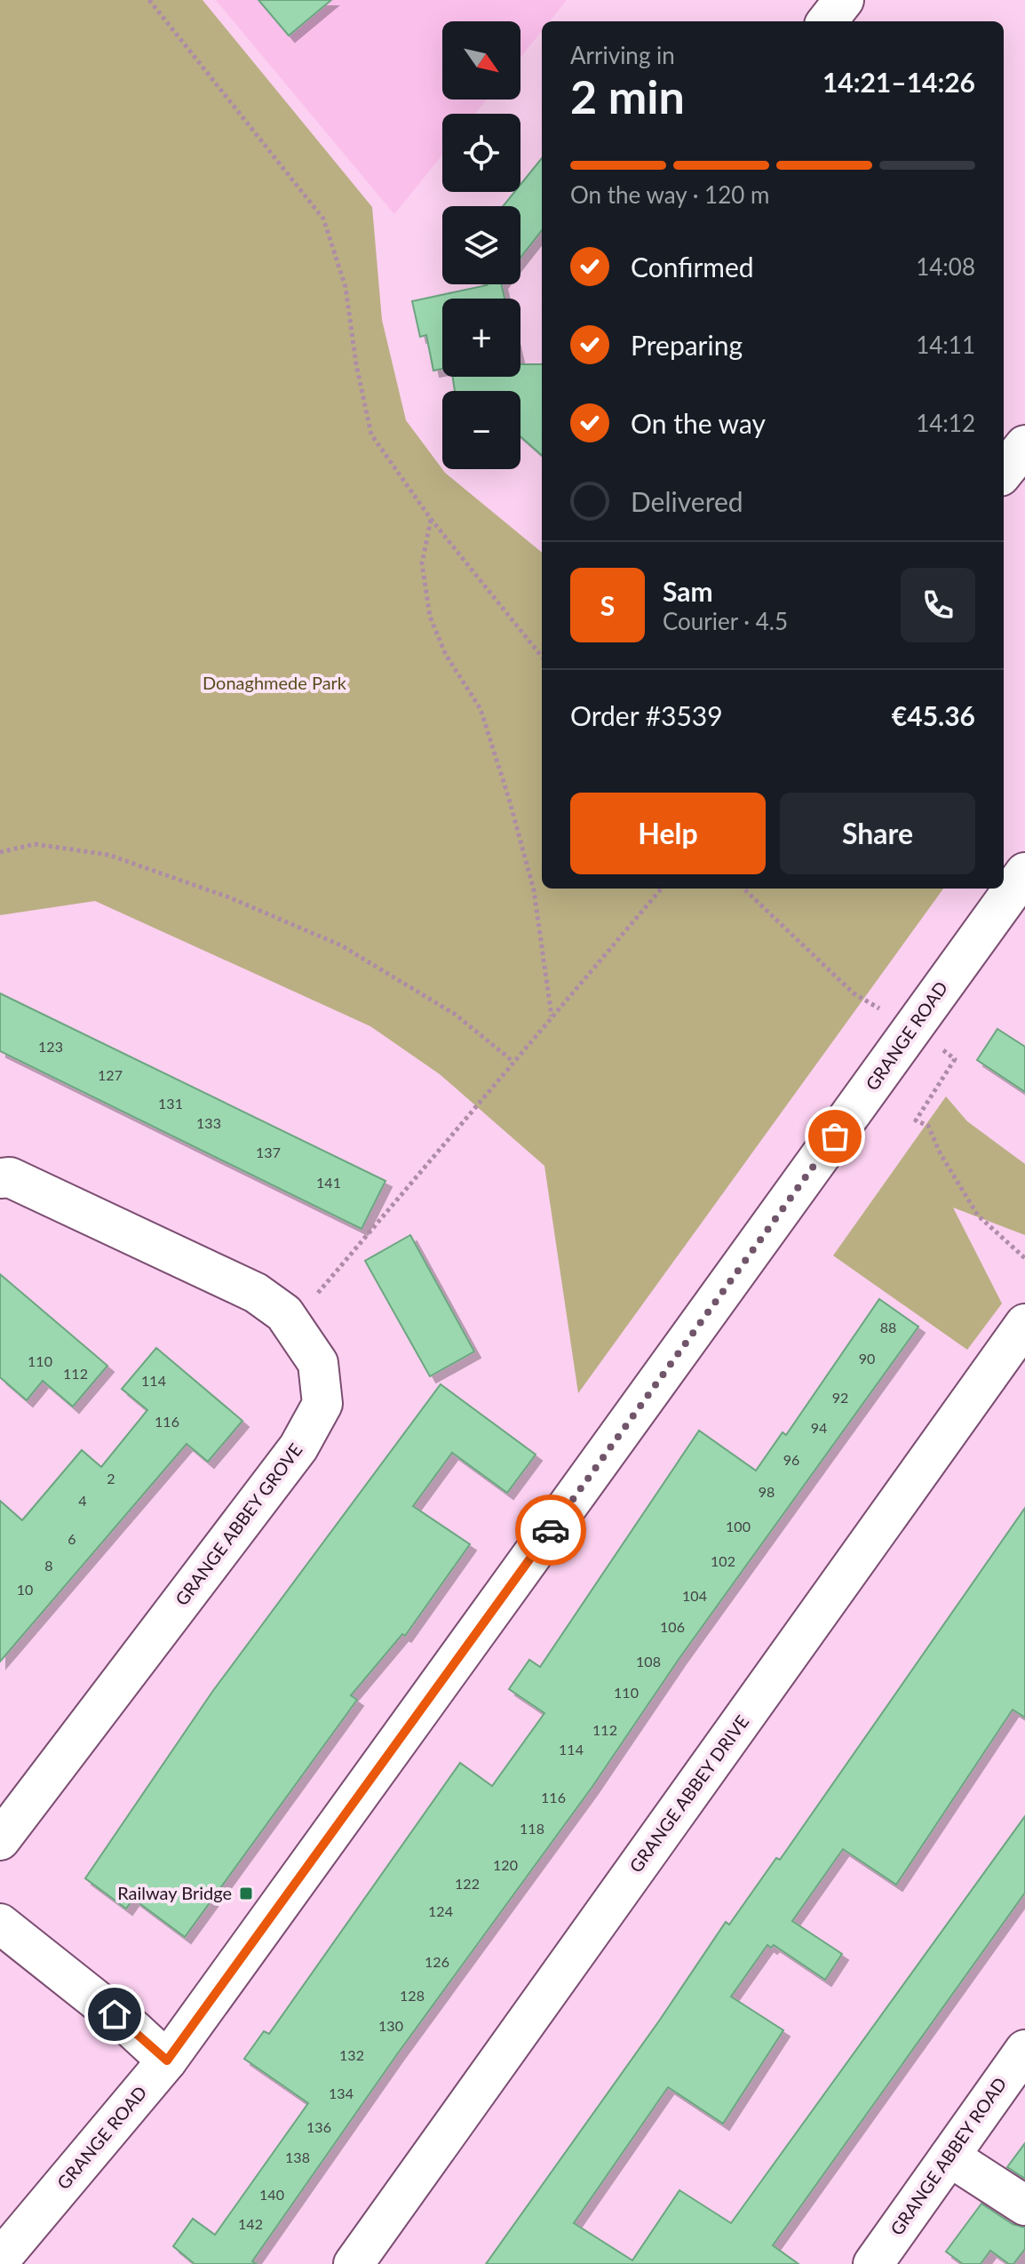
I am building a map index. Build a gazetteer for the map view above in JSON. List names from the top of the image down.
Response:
{
  "streets": {
    "street": [
      "GRANGE ROAD",
      "GRANGE ABBEY GROVE",
      "GRANGE ABBEY DRIVE",
      "GRANGE ABBEY ROAD"
    ]
  },
  "parks": ["Donaghmede Park"],
  "places": {
    "transit": ["Railway Bridge"]
  },
  "house_numbers": [
    "123",
    "127",
    "131",
    "133",
    "137",
    "141",
    "88",
    "90",
    "110",
    "112",
    "114",
    "92",
    "116",
    "94",
    "96",
    "2",
    "98",
    "4",
    "100",
    "6",
    "102",
    "8",
    "10",
    "104",
    "106",
    "108",
    "110",
    "112",
    "114",
    "116",
    "118",
    "120",
    "122",
    "124",
    "126",
    "128",
    "130",
    "132",
    "134",
    "136",
    "138",
    "140",
    "142"
  ],
  "north": "bottom right",
  "page": {
    "map_buttons": ["+", "−"],
    "heading": ["2 min", "Arriving in", "14:21–14:26"],
    "panel": [
      "Sam",
      "Courier · 4.5",
      "Order #3539",
      "€45.36"
    ],
    "bar": "On the way · 120 m",
    "list": [
      ["Confirmed", "14:08"],
      ["Preparing", "14:11"],
      ["On the way", "14:12"],
      "Delivered"
    ],
    "round": "S",
    "buttons": ["Help", "Share"]
  }
}
